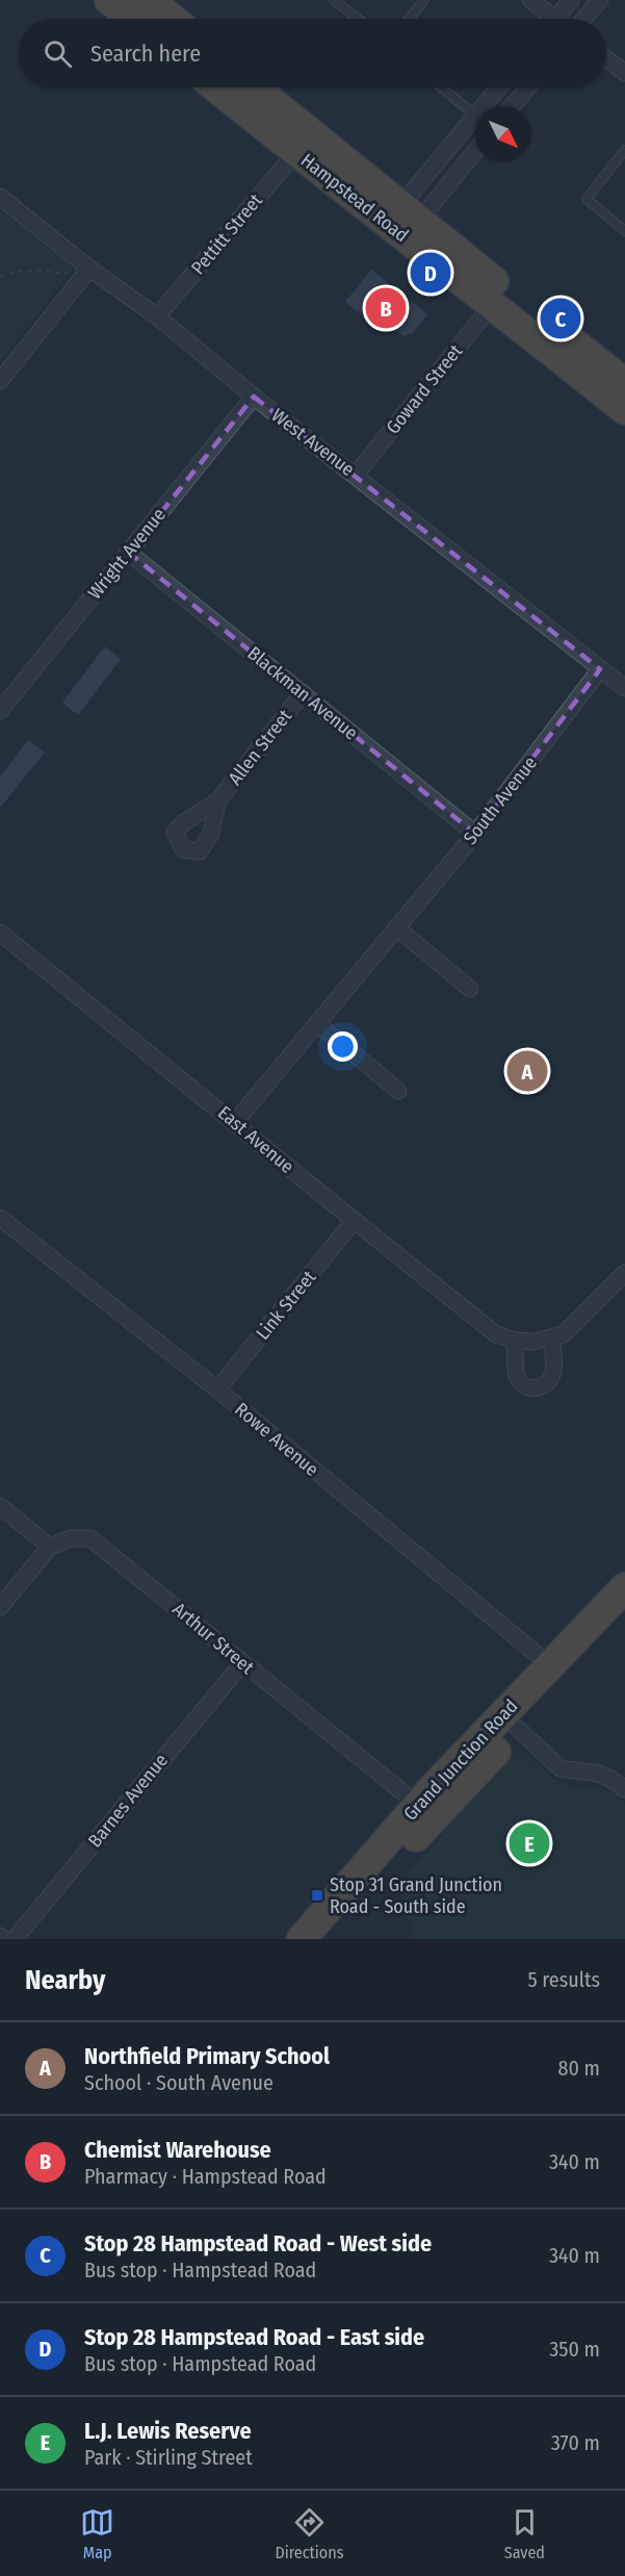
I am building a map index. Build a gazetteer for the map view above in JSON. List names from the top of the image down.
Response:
{
  "streets": {
    "highway": ["Hampstead Road", "Grand Junction Road"],
    "street": [
      "Pettitt Street",
      "Goward Street",
      "West Avenue",
      "Wright Avenue",
      "Blackman Avenue",
      "Allen Street",
      "South Avenue",
      "East Avenue",
      "Link Street",
      "Rowe Avenue",
      "Arthur Street",
      "Barnes Avenue"
    ]
  },
  "crossings": [
    ["Hampstead Road", "Pettitt Street"],
    ["Hampstead Road", "Goward Street"],
    ["Pettitt Street", "West Avenue"],
    ["Goward Street", "West Avenue"],
    ["West Avenue", "Wright Avenue"],
    ["West Avenue", "South Avenue"],
    ["Wright Avenue", "Blackman Avenue"],
    ["Blackman Avenue", "Allen Street"],
    ["Blackman Avenue", "South Avenue"],
    ["South Avenue", "East Avenue"],
    ["East Avenue", "Link Street"],
    ["Link Street", "Rowe Avenue"],
    ["Rowe Avenue", "Grand Junction Road"],
    ["Arthur Street", "Grand Junction Road"],
    ["Arthur Street", "Barnes Avenue"]
  ],
  "places": {
    "transit": ["Stop 31 Grand Junction Road - South side"]
  },
  "north": "bottom right",
  "page": {
    "search": "Search here",
    "pins": [
      "D",
      "B",
      "C",
      "A",
      "E"
    ],
    "heading": ["Nearby", "5 results"],
    "list": [
      {
        "mark": "A",
        "name": "Northfield Primary School",
        "note": "School · South Avenue",
        "value": "80 m"
      },
      {
        "mark": "B",
        "name": "Chemist Warehouse",
        "note": "Pharmacy · Hampstead Road",
        "value": "340 m"
      },
      {
        "mark": "C",
        "name": "Stop 28 Hampstead Road - West side",
        "note": "Bus stop · Hampstead Road",
        "value": "340 m"
      },
      {
        "mark": "D",
        "name": "Stop 28 Hampstead Road - East side",
        "note": "Bus stop · Hampstead Road",
        "value": "350 m"
      },
      {
        "mark": "E",
        "name": "L.J. Lewis Reserve",
        "note": "Park · Stirling Street",
        "value": "370 m"
      }
    ],
    "nav": ["Map", "Directions", "Saved"]
  }
}
